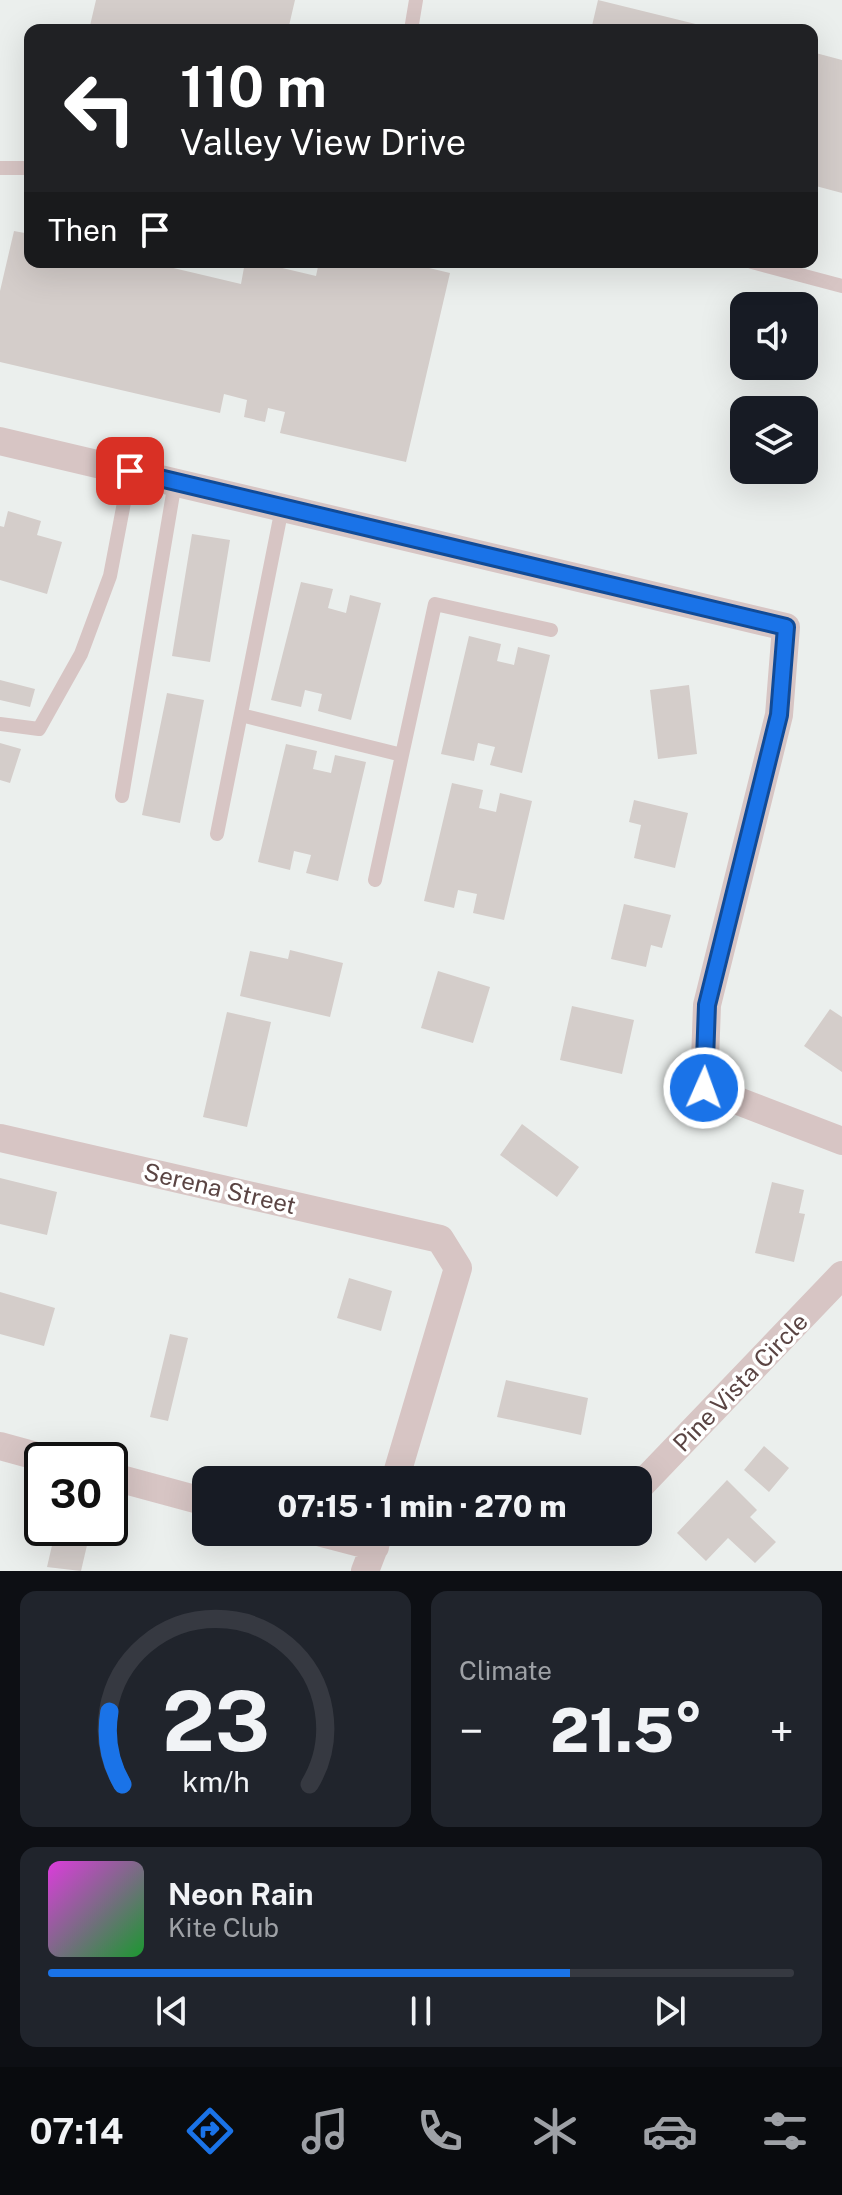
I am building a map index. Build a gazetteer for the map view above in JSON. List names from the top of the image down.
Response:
{
  "streets": {
    "street": ["Serena Street", "Pine Vista Circle"]
  },
  "page": {
    "turn": ["110 m", "Valley View Drive"],
    "then": "Then",
    "limit": "30",
    "trip": "07:15 · 1 min · 270 m",
    "tile": "Climate",
    "heat": ["−", "21.5°", "+"],
    "song": ["Neon Rain", "Kite Club"],
    "tabs": "07:14",
    "gauge": ["23", "km/h"]
  }
}
